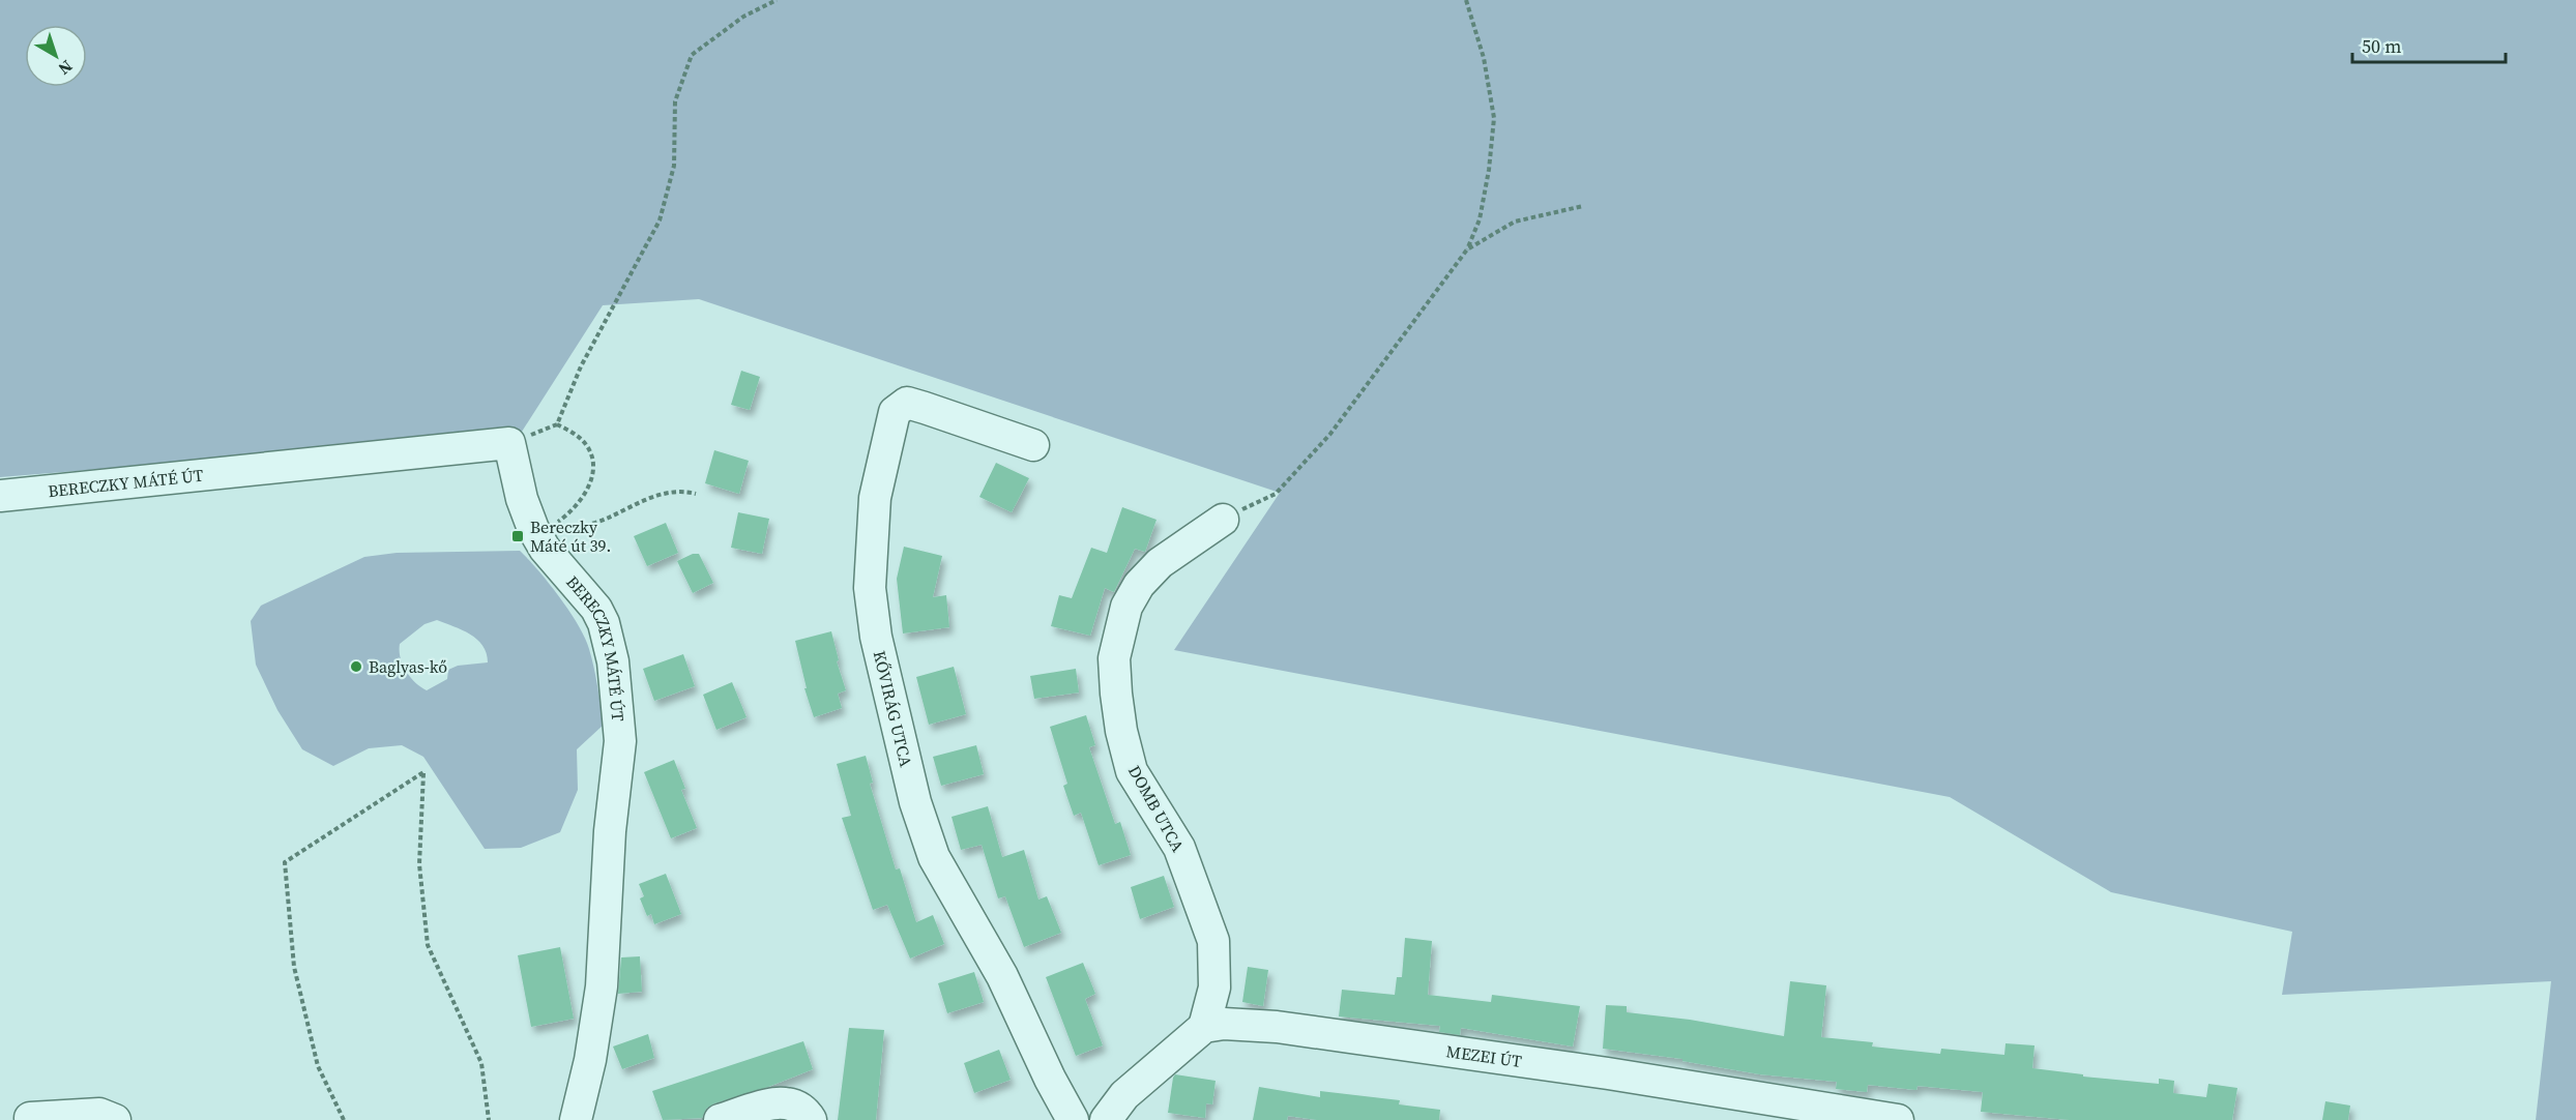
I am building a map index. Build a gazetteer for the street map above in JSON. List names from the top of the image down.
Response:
{
  "streets": {
    "street": [
      "BERECZKY MÁTÉ ÚT",
      "KŐVIRÁG UTCA",
      "DOMB UTCA",
      "MEZEI ÚT"
    ]
  },
  "crossings": [
    ["DOMB UTCA", "MEZEI ÚT"]
  ],
  "places": {
    "transit": ["Bereczky Máté út 39."],
    "other": ["Baglyas-kő"]
  },
  "scale_bar": "50 m",
  "north": "bottom right"
}
